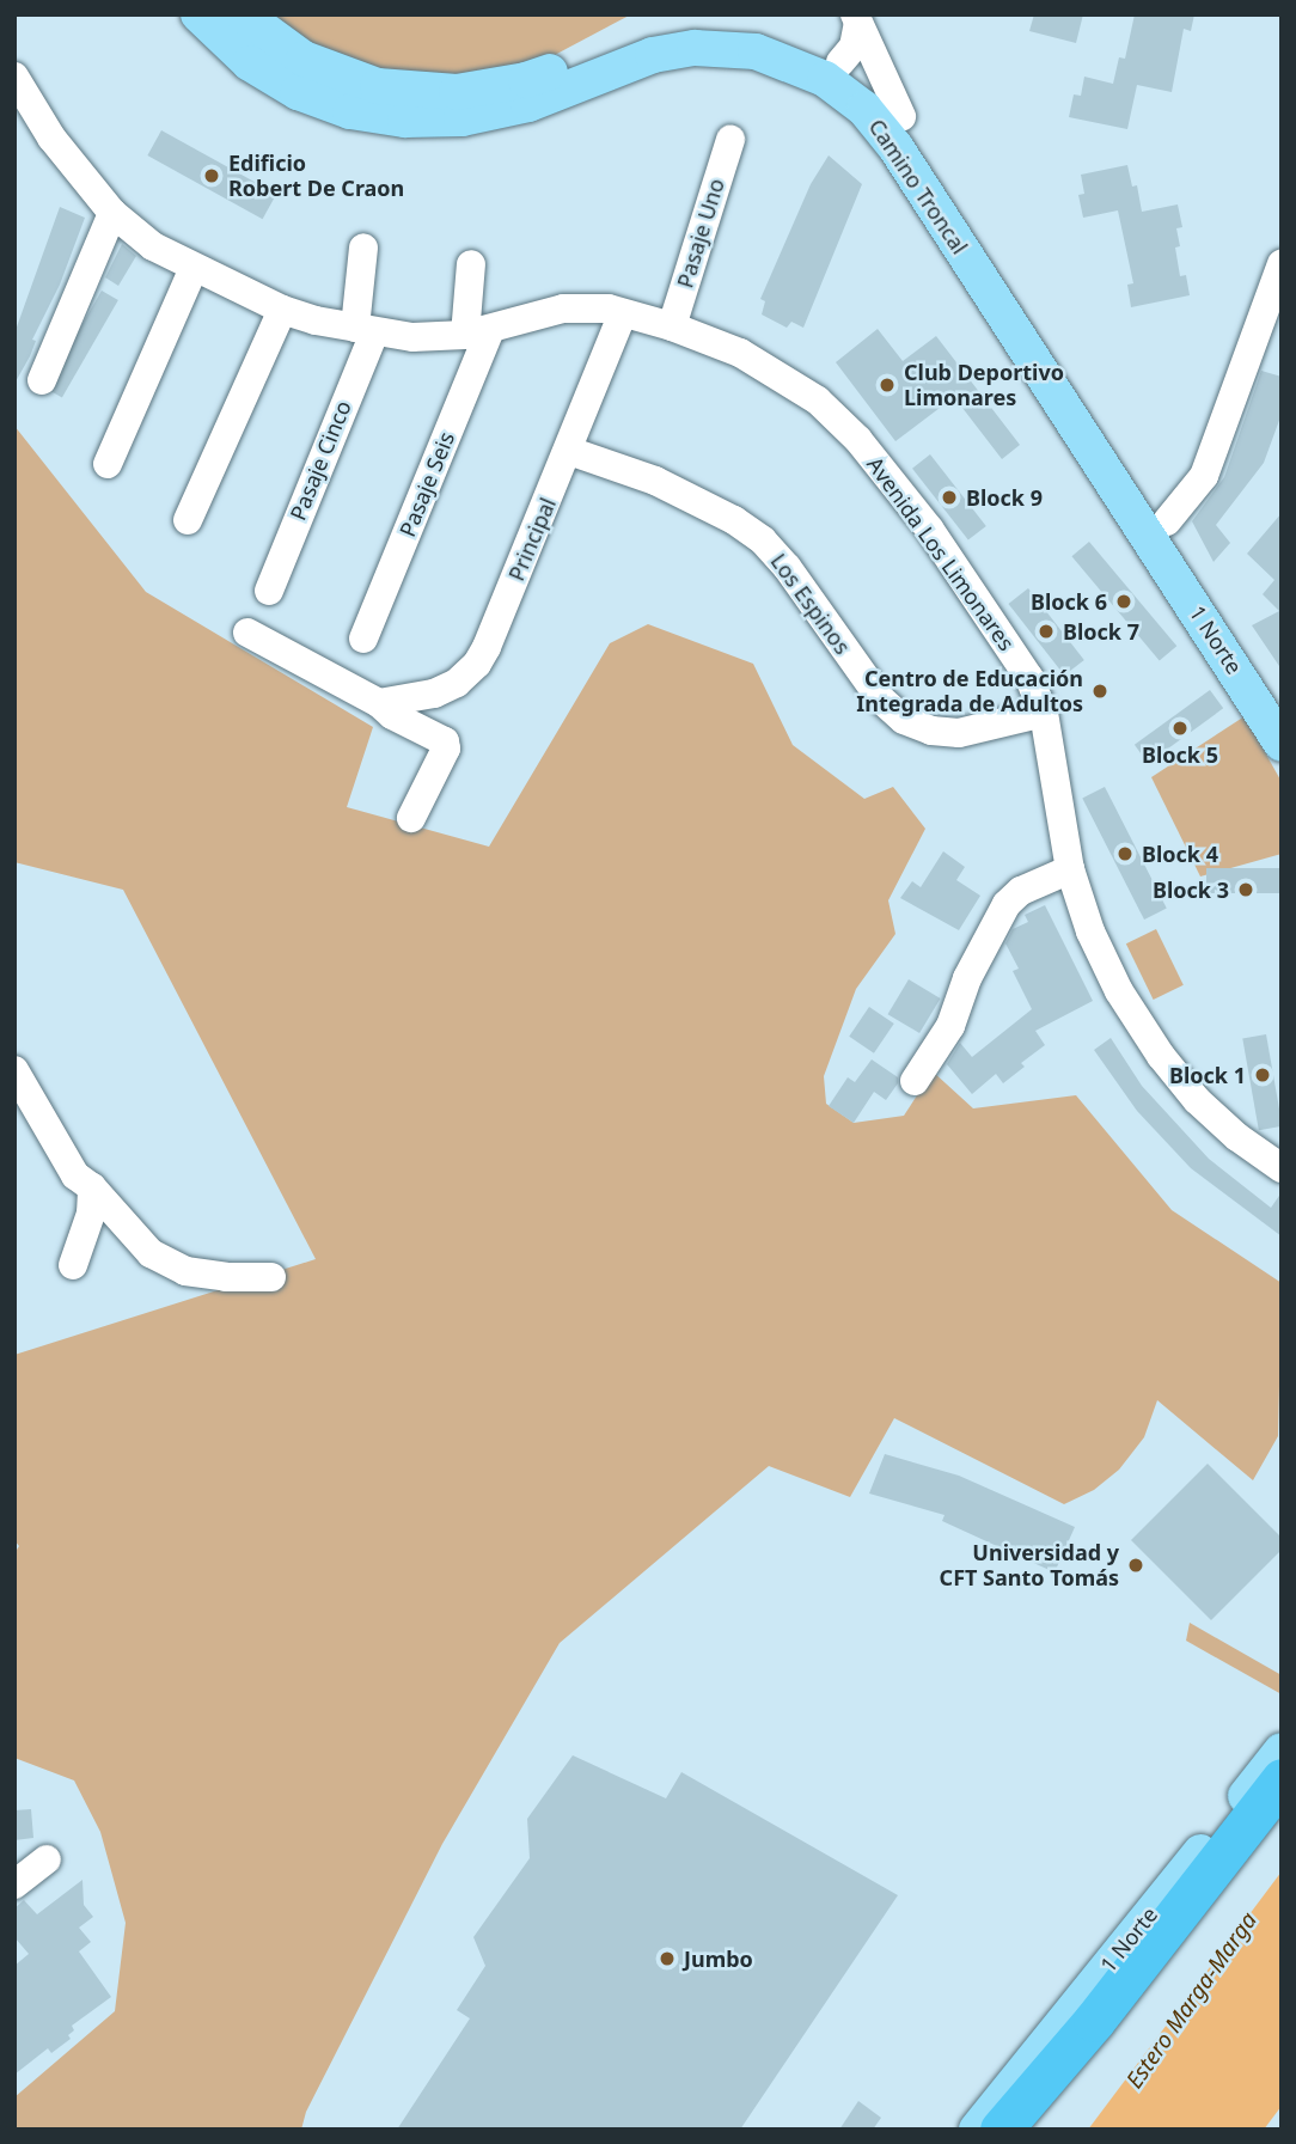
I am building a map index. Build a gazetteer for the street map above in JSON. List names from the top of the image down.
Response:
{
  "streets": {
    "main road": ["Camino Troncal", "1 Norte"],
    "street": [
      "Pasaje Uno",
      "Pasaje Cinco",
      "Pasaje Seis",
      "Principal",
      "Avenida Los Limonares",
      "Los Espinos"
    ]
  },
  "crossings": [
    ["Camino Troncal", "1 Norte"],
    ["Pasaje Uno", "Avenida Los Limonares"],
    ["Pasaje Cinco", "Avenida Los Limonares"],
    ["Pasaje Seis", "Avenida Los Limonares"],
    ["Principal", "Avenida Los Limonares"],
    ["Principal", "Los Espinos"],
    ["Avenida Los Limonares", "Los Espinos"]
  ],
  "water": ["Estero Marga-Marga"],
  "places": [
    "Edificio Robert De Craon",
    "Club Deportivo Limonares",
    "Block 9",
    "Block 6",
    "Block 7",
    "Centro de Educación Integrada de Adultos",
    "Block 5",
    "Block 4",
    "Block 3",
    "Block 1",
    "Universidad y CFT Santo Tomás",
    "Jumbo"
  ]
}
